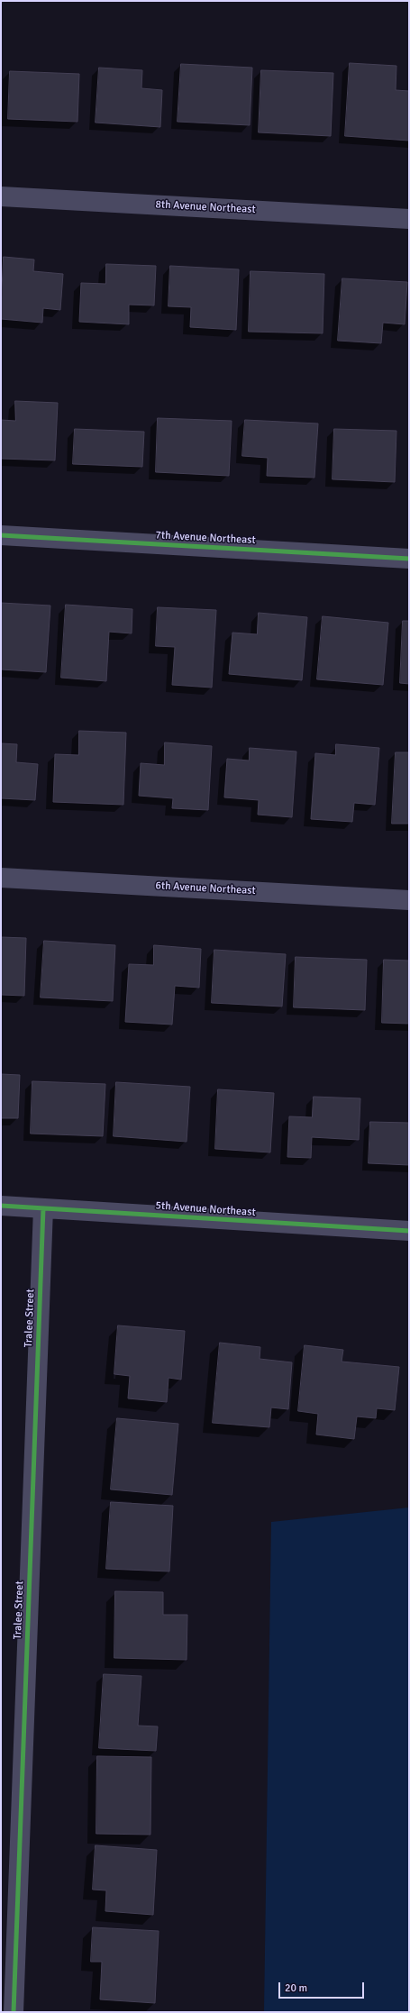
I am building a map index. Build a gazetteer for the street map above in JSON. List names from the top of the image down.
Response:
{
  "streets": {
    "street": [
      "8th Avenue Northeast",
      "7th Avenue Northeast",
      "6th Avenue Northeast",
      "5th Avenue Northeast",
      "Tralee Street"
    ]
  },
  "crossings": [
    ["5th Avenue Northeast", "Tralee Street"]
  ],
  "scale_bar": "20 m"
}
